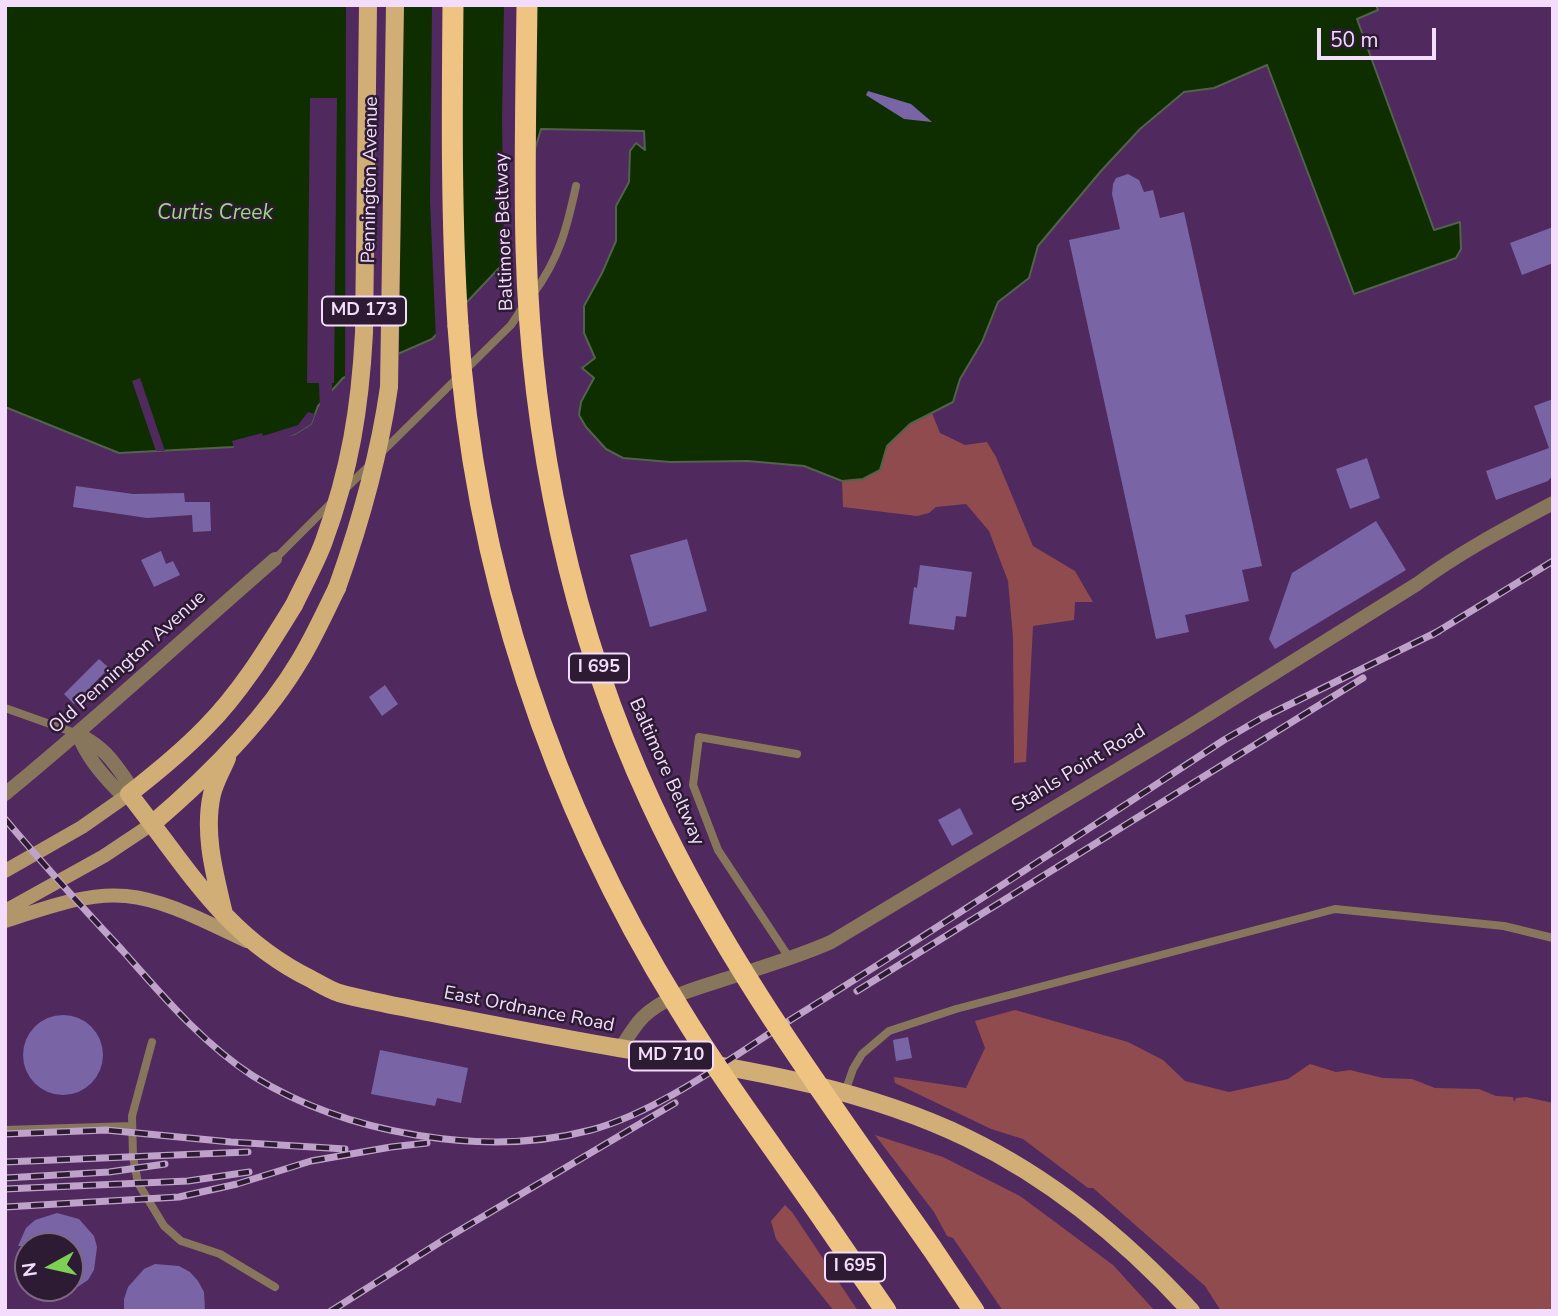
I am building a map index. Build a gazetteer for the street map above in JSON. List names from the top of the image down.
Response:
{
  "streets": {
    "highway": ["Baltimore Beltway", "I 695"],
    "main road": [
      "Pennington Avenue",
      "MD 173",
      "East Ordnance Road",
      "MD 710"
    ],
    "street": ["Old Pennington Avenue", "Stahls Point Road"]
  },
  "crossings": [
    ["Pennington Avenue", "East Ordnance Road"],
    ["Old Pennington Avenue", "East Ordnance Road"],
    ["Stahls Point Road", "East Ordnance Road"]
  ],
  "water": ["Curtis Creek"],
  "scale_bar": "50 m",
  "north": "left"
}
